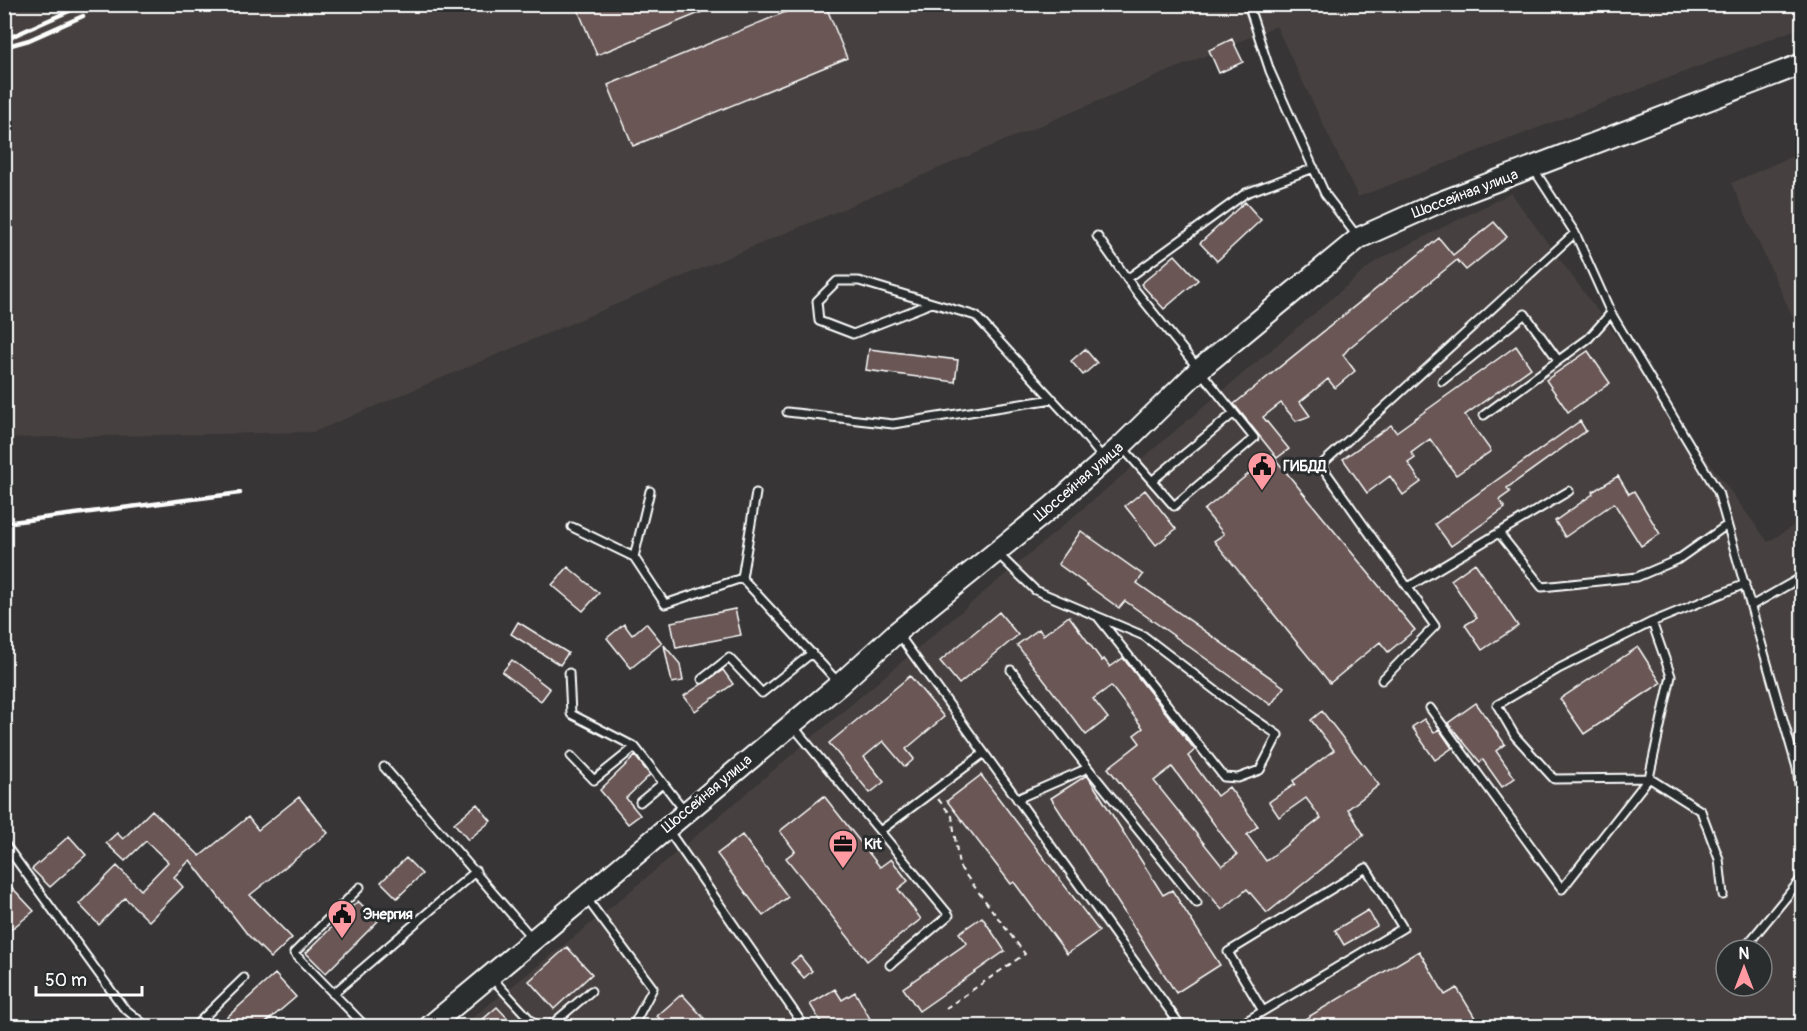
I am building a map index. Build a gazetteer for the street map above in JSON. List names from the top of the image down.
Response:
{
  "streets": {
    "main road": ["Шоссейная улица"]
  },
  "places": {
    "public building": ["ГИБДД", "Энергия"],
    "office": ["Kit"]
  },
  "scale_bar": "50 m",
  "north": "top"
}
